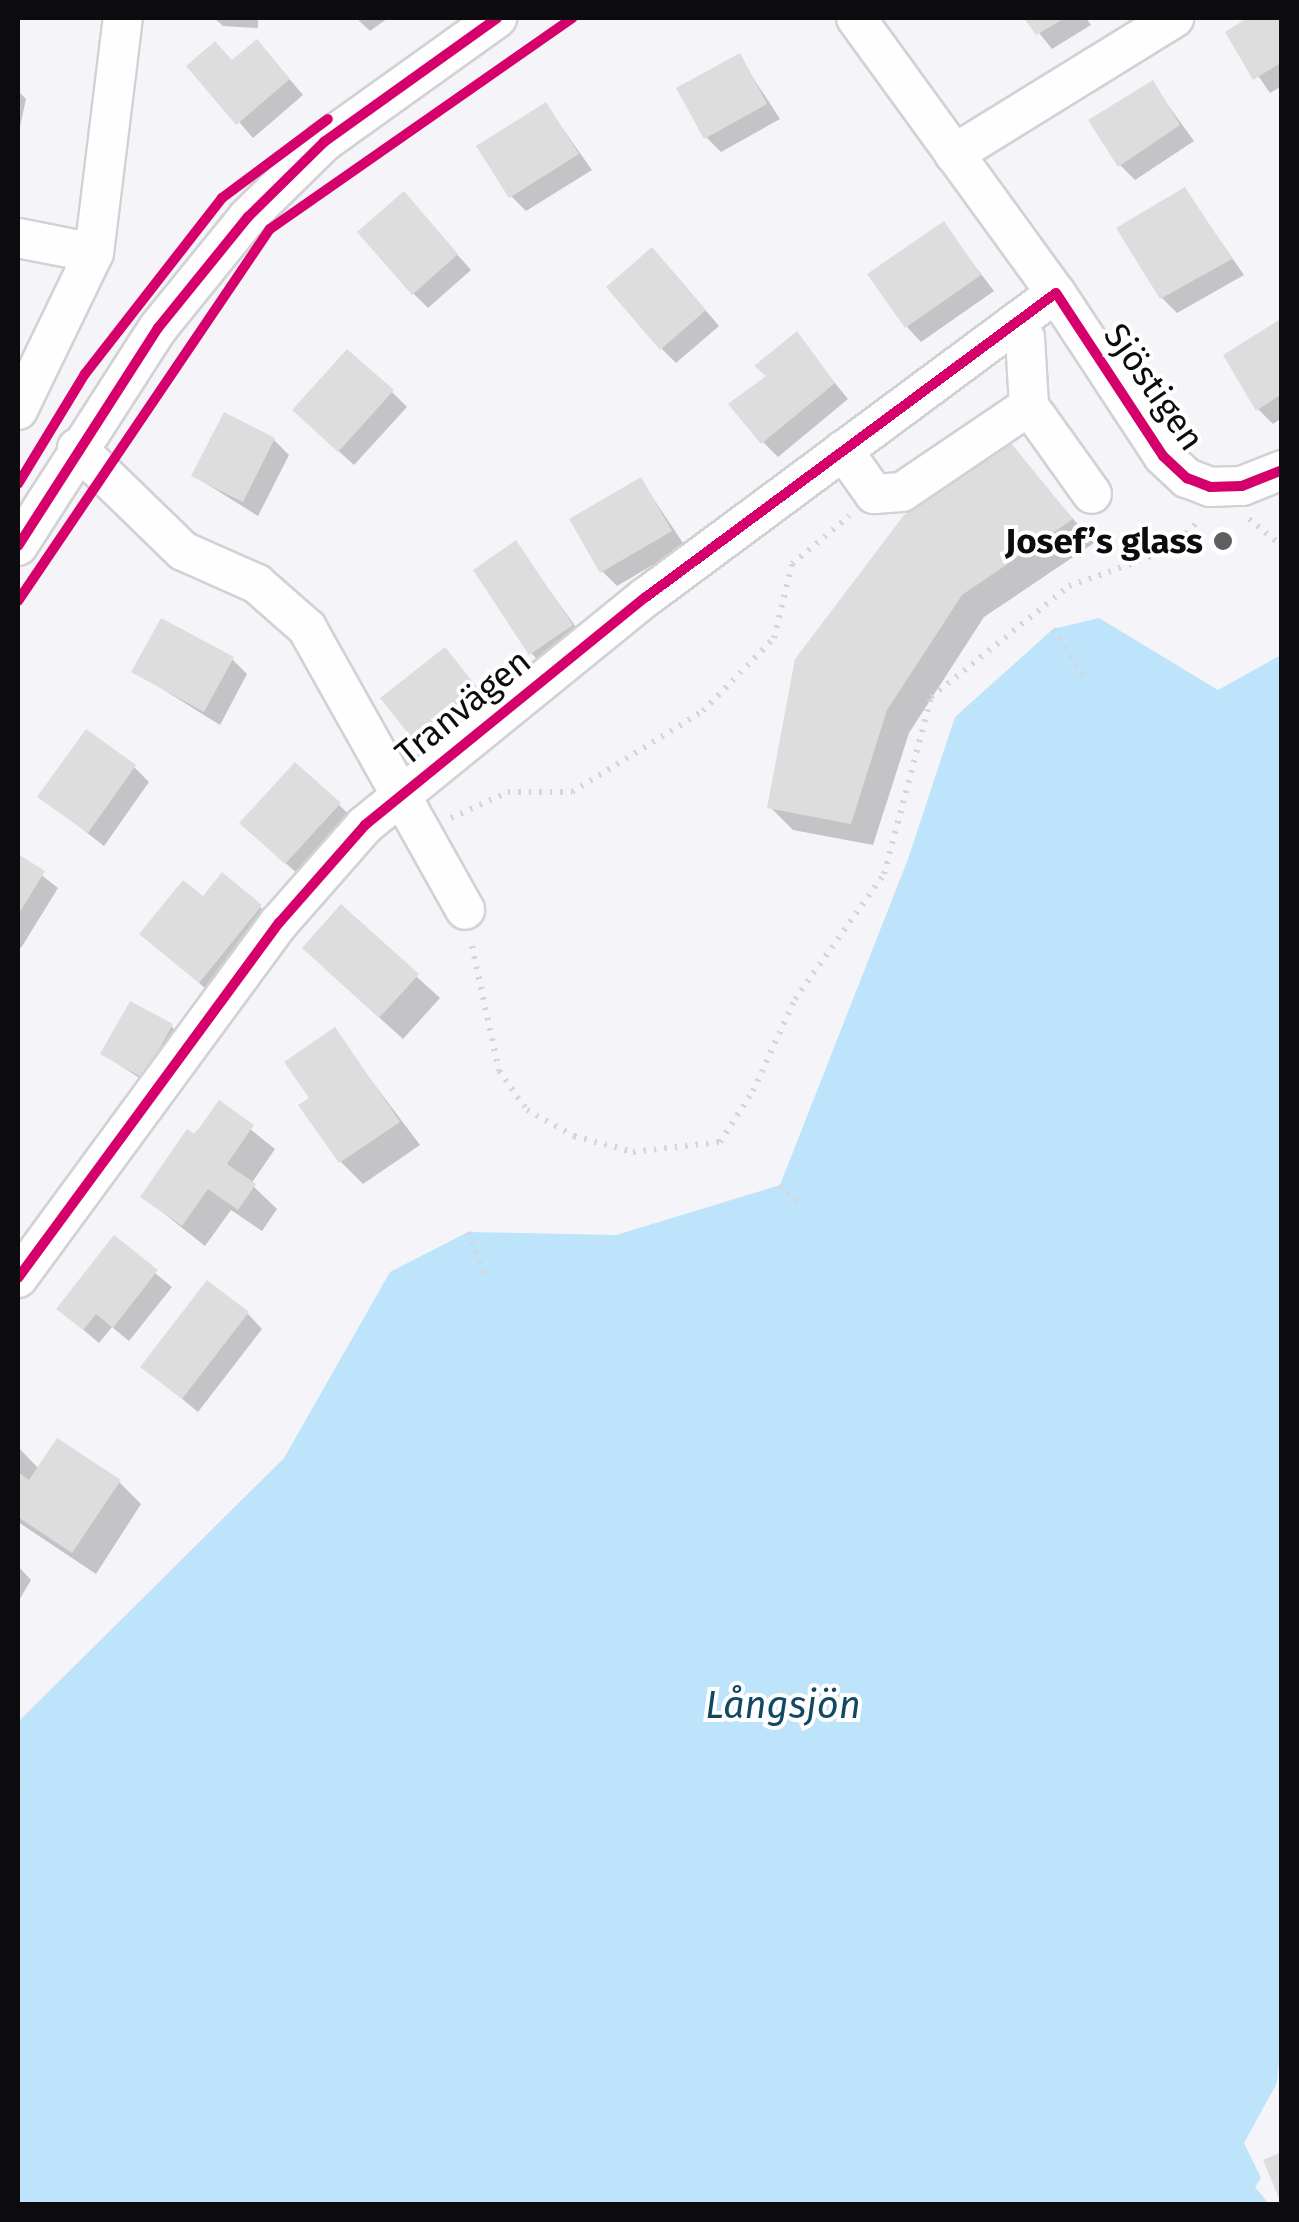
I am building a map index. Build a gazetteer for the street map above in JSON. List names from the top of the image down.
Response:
{
  "streets": {
    "street": ["Sjöstigen", "Tranvägen"]
  },
  "crossings": [
    ["Sjöstigen", "Tranvägen"]
  ],
  "water": ["Långsjön"],
  "places": ["Josef’s glass"]
}
